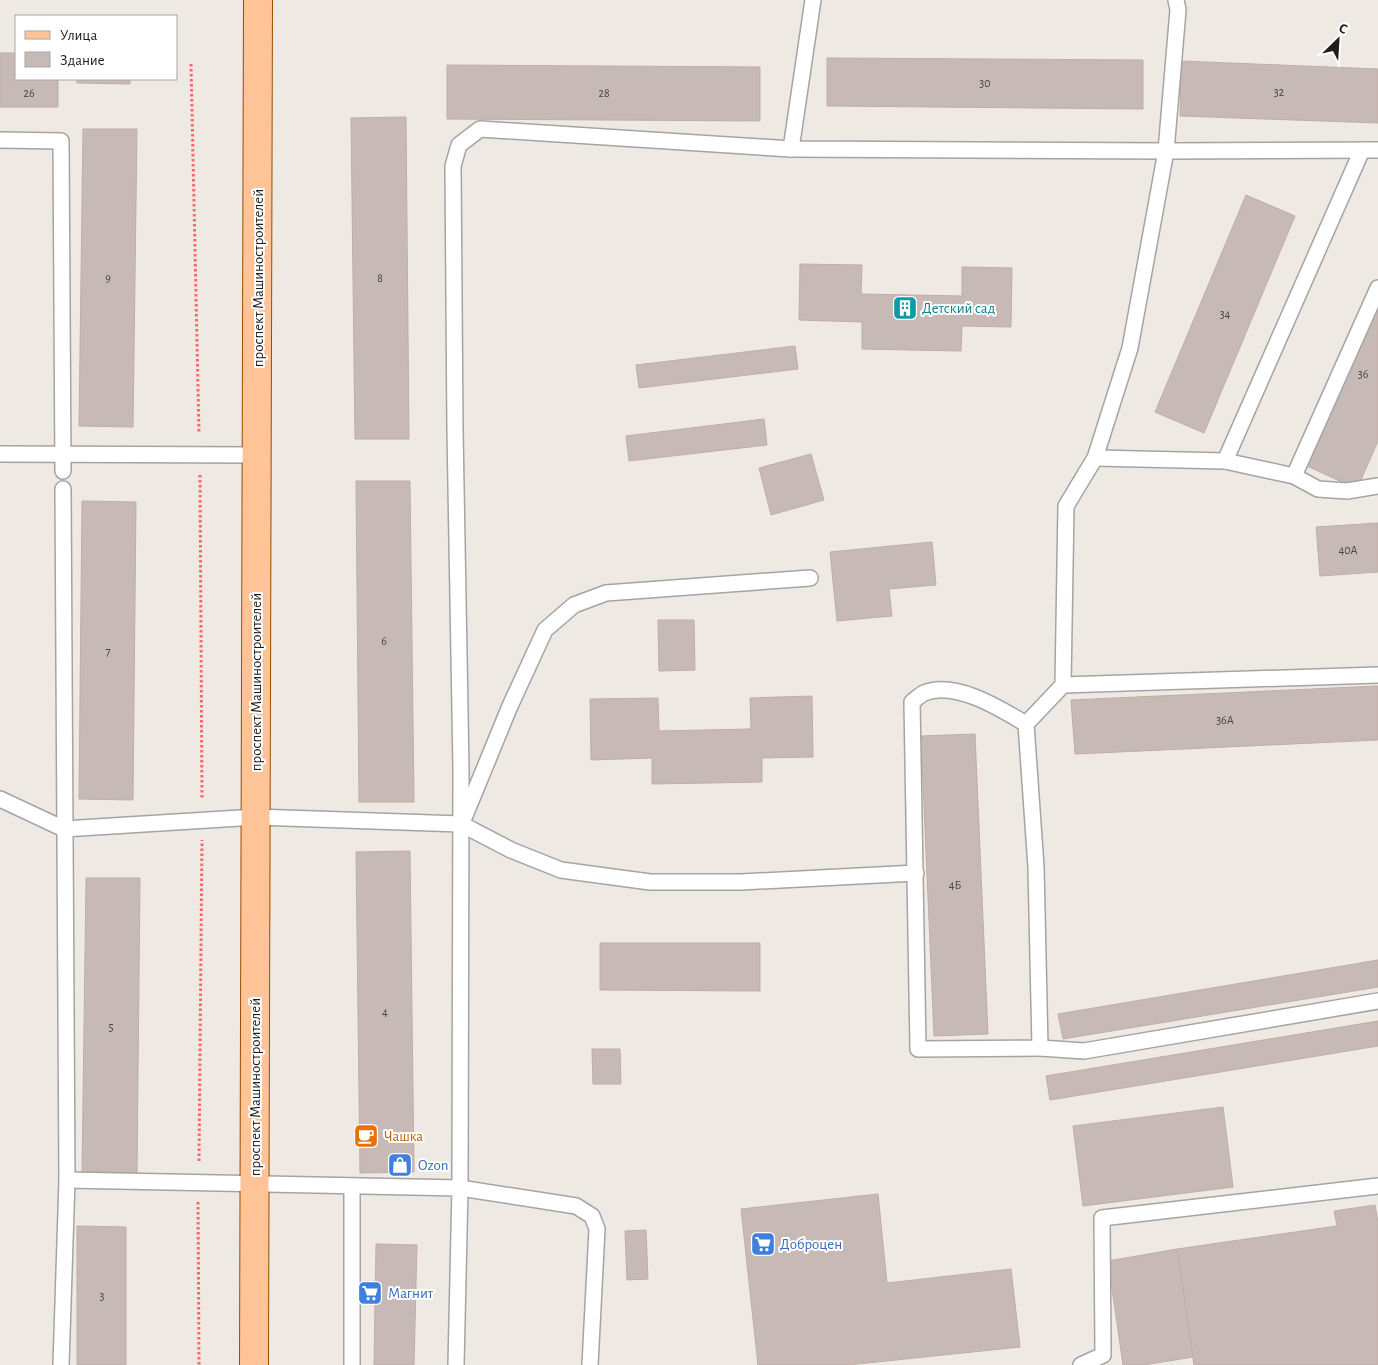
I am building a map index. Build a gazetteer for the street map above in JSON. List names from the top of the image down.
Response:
{
  "streets": {
    "main road": ["проспект Машиностроителей"]
  },
  "places": {
    "building": ["Детский сад"],
    "cafe": ["Чашка"],
    "shop": ["Ozon"],
    "supermarket": ["Доброцен", "Магнит"]
  },
  "house_numbers": [
    "30",
    "32",
    "26",
    "28",
    "9",
    "8",
    "34",
    "36",
    "40А",
    "6",
    "7",
    "36А",
    "4Б",
    "4",
    "5",
    "3"
  ],
  "legend": ["Улица", "Здание"],
  "north": "top right"
}
